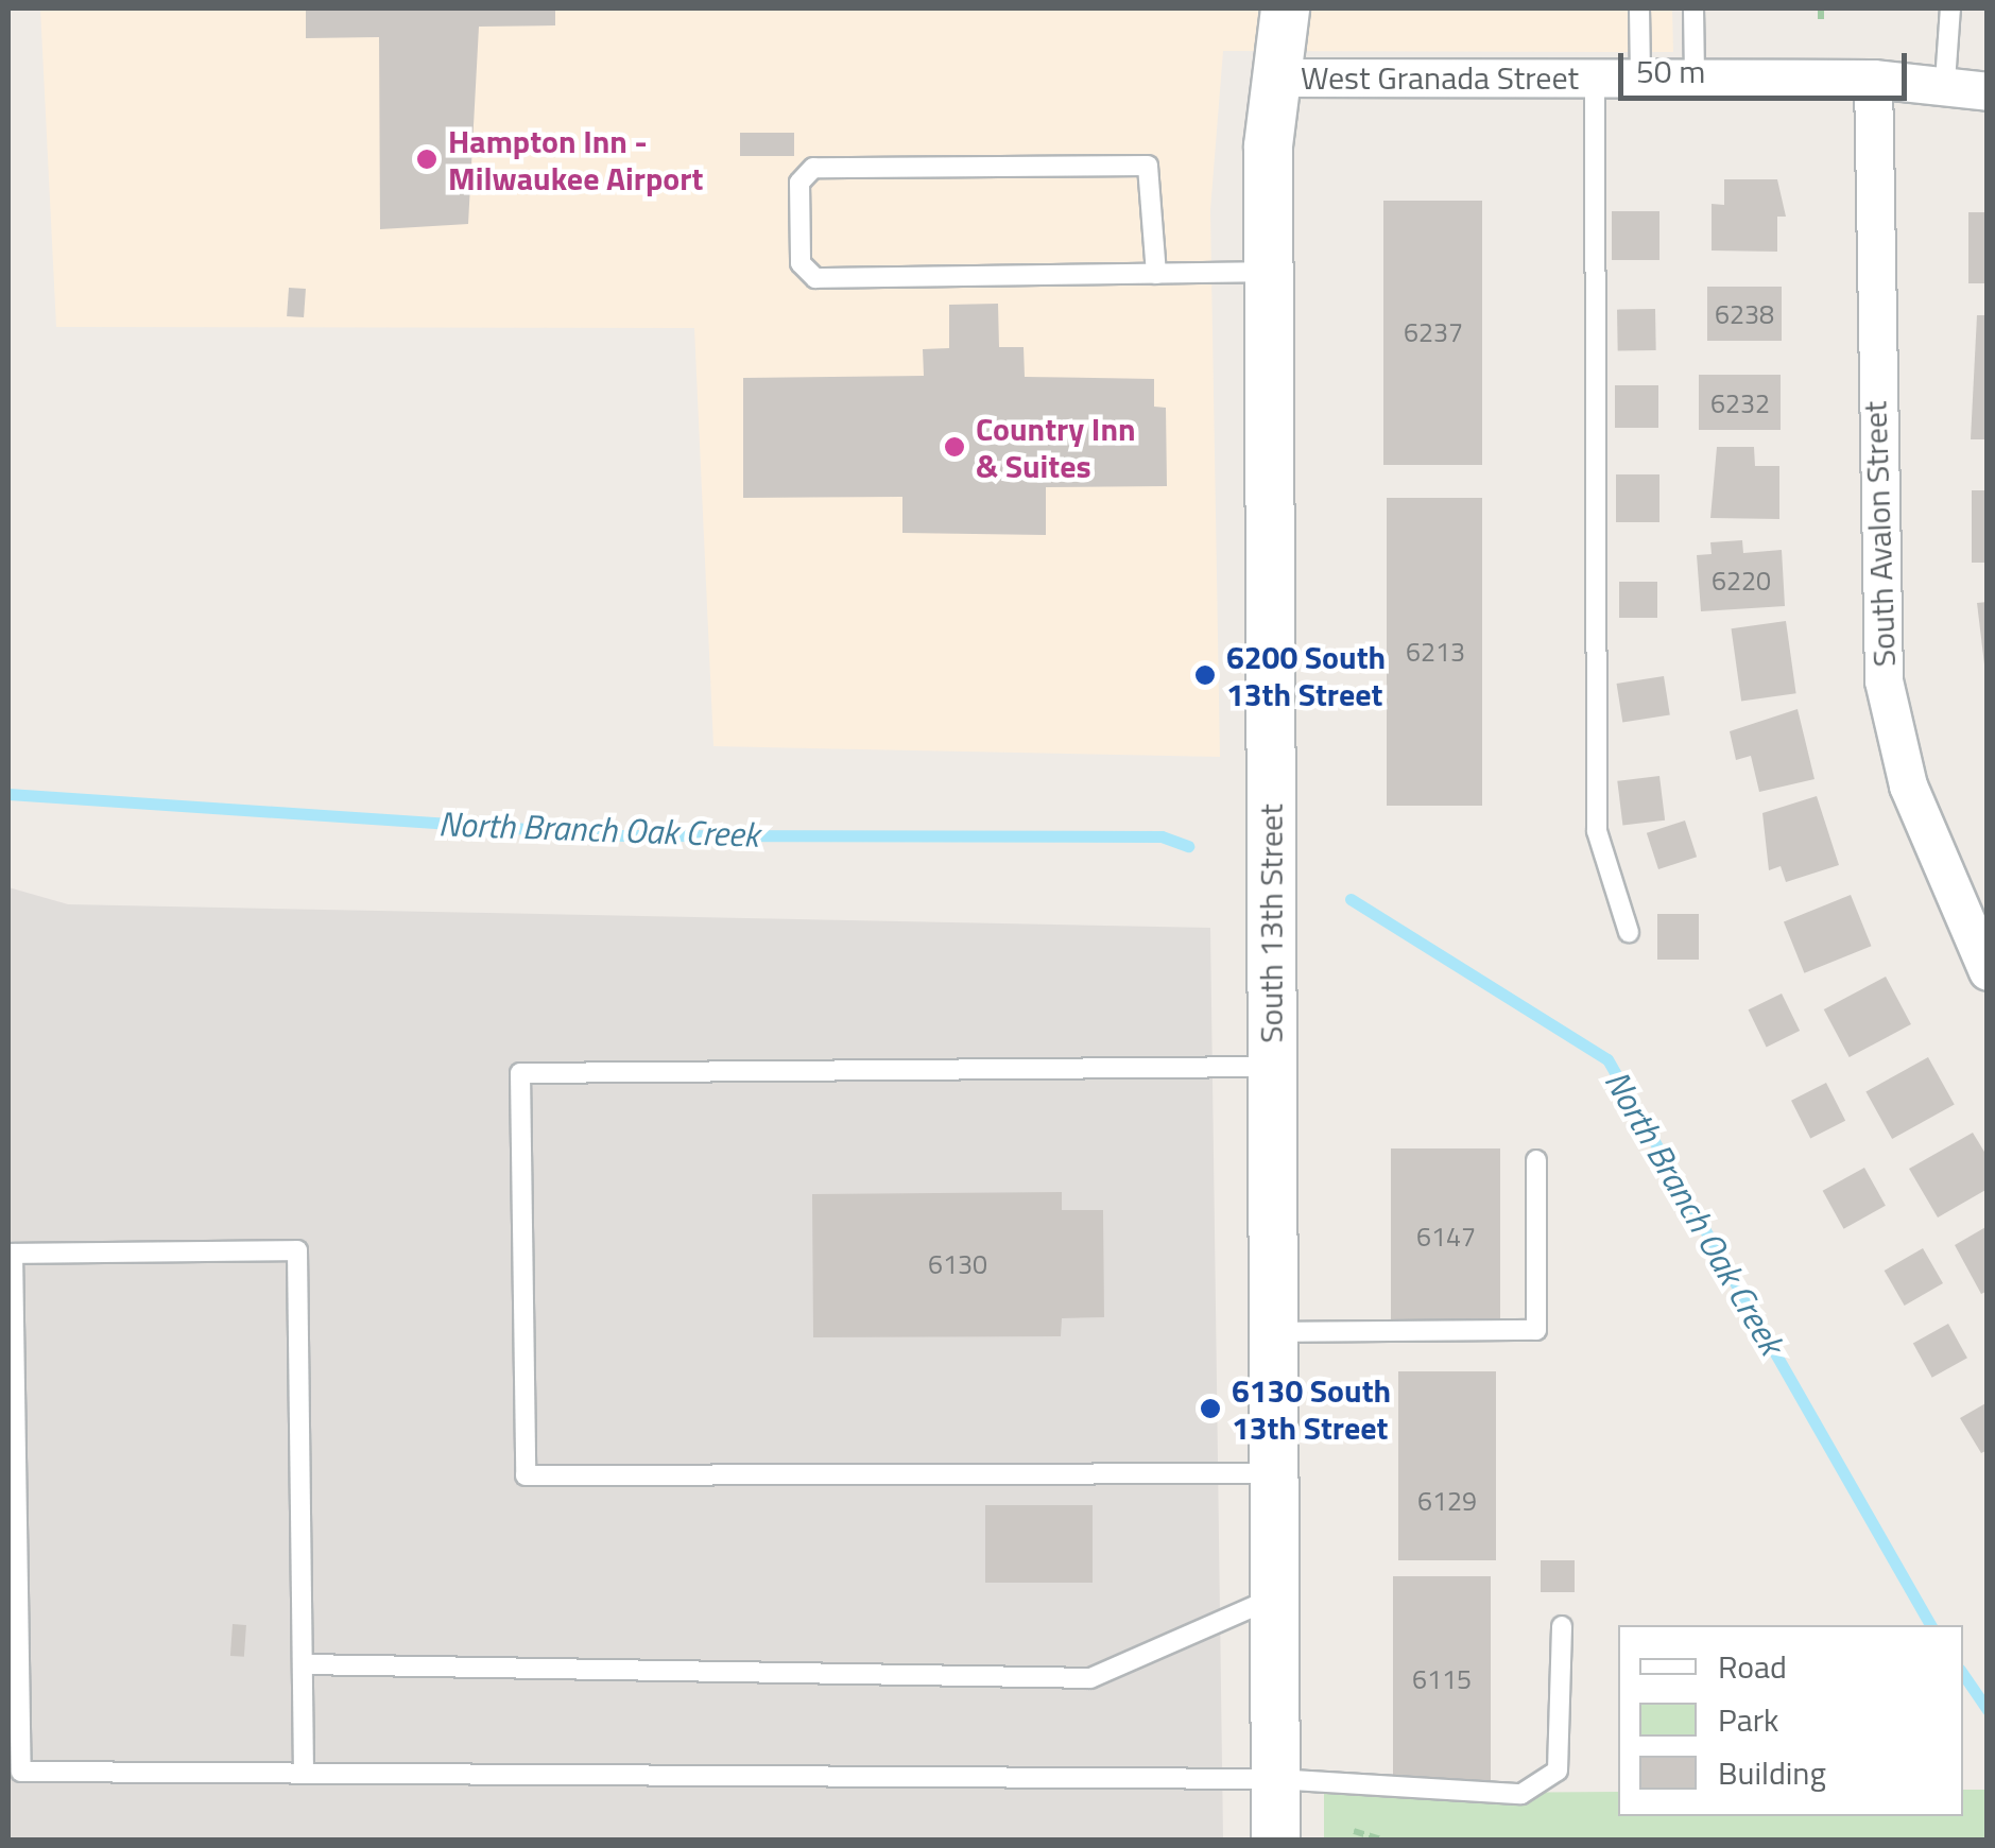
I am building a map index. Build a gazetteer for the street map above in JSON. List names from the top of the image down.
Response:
{
  "streets": {
    "street": ["West Granada Street", "South Avalon Street", "South 13th Street"]
  },
  "crossings": [
    ["West Granada Street", "South Avalon Street"],
    ["West Granada Street", "South 13th Street"]
  ],
  "water": ["North Branch Oak Creek"],
  "places": [
    "Hampton Inn - Milwaukee Airport",
    "Country Inn & Suites",
    "6200 South 13th Street",
    "6130 South 13th Street"
  ],
  "house_numbers": [
    "6238",
    "6237",
    "6232",
    "6220",
    "6213",
    "6147",
    "6130",
    "6129",
    "6115"
  ],
  "legend": ["Road", "Park", "Building"],
  "scale_bar": "50 m"
}
